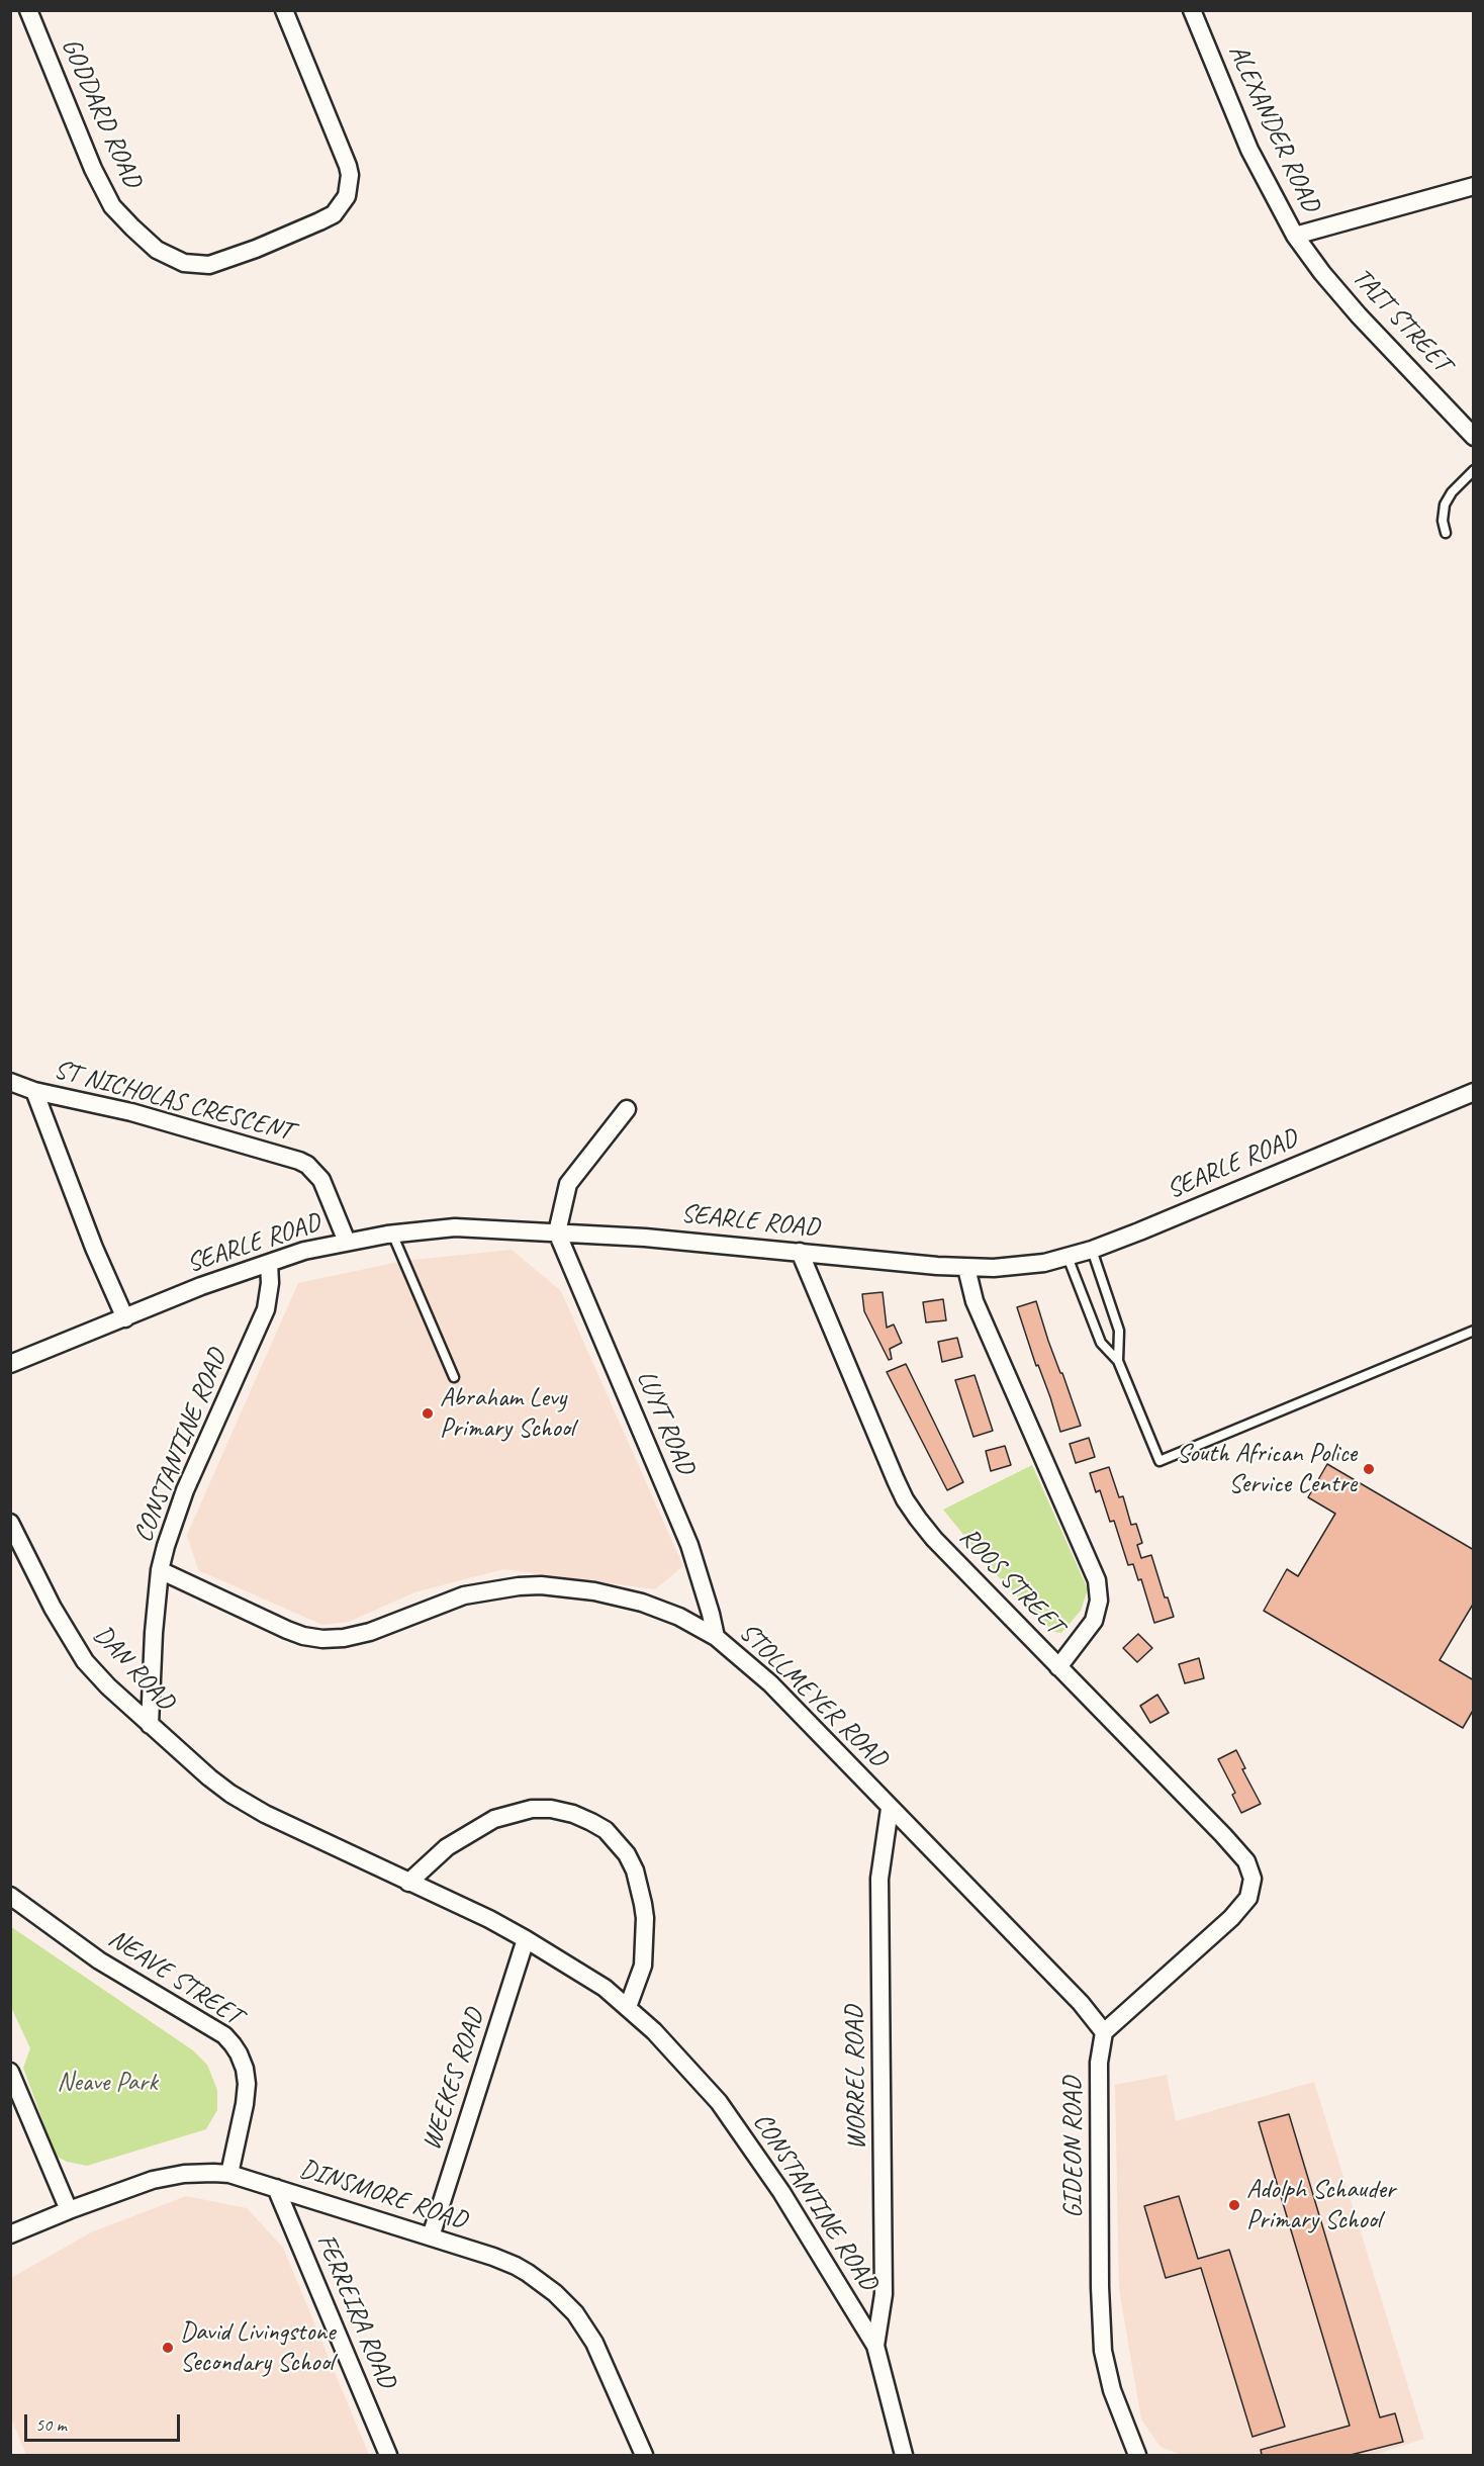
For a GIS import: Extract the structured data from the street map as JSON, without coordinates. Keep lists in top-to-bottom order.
{
  "streets": {
    "street": [
      "GODDARD ROAD",
      "ALEXANDER ROAD",
      "TAIT STREET",
      "ST NICHOLAS CRESCENT",
      "SEARLE ROAD",
      "LUYT ROAD",
      "CONSTANTINE ROAD",
      "ROOS STREET",
      "DAN ROAD",
      "STOLLMEYER ROAD",
      "NEAVE STREET",
      "WORREL ROAD",
      "WEEKES ROAD",
      "GIDEON ROAD",
      "DINSMORE ROAD",
      "FERREIRA ROAD"
    ]
  },
  "crossings": [
    ["ALEXANDER ROAD", "TAIT STREET"],
    ["ST NICHOLAS CRESCENT", "SEARLE ROAD"],
    ["SEARLE ROAD", "LUYT ROAD"],
    ["SEARLE ROAD", "CONSTANTINE ROAD"],
    ["SEARLE ROAD", "ROOS STREET"],
    ["LUYT ROAD", "STOLLMEYER ROAD"],
    ["CONSTANTINE ROAD", "DAN ROAD"],
    ["CONSTANTINE ROAD", "STOLLMEYER ROAD"],
    ["CONSTANTINE ROAD", "WORREL ROAD"],
    ["CONSTANTINE ROAD", "WEEKES ROAD"],
    ["ROOS STREET", "STOLLMEYER ROAD"],
    ["ROOS STREET", "GIDEON ROAD"],
    ["STOLLMEYER ROAD", "WORREL ROAD"],
    ["STOLLMEYER ROAD", "GIDEON ROAD"],
    ["NEAVE STREET", "DINSMORE ROAD"],
    ["WEEKES ROAD", "DINSMORE ROAD"],
    ["DINSMORE ROAD", "FERREIRA ROAD"]
  ],
  "parks": ["Neave Park"],
  "places": [
    "Abraham Levy Primary School",
    "South African Police Service Centre",
    "Adolph Schauder Primary School",
    "David Livingstone Secondary School"
  ],
  "scale_bar": "50 m"
}
